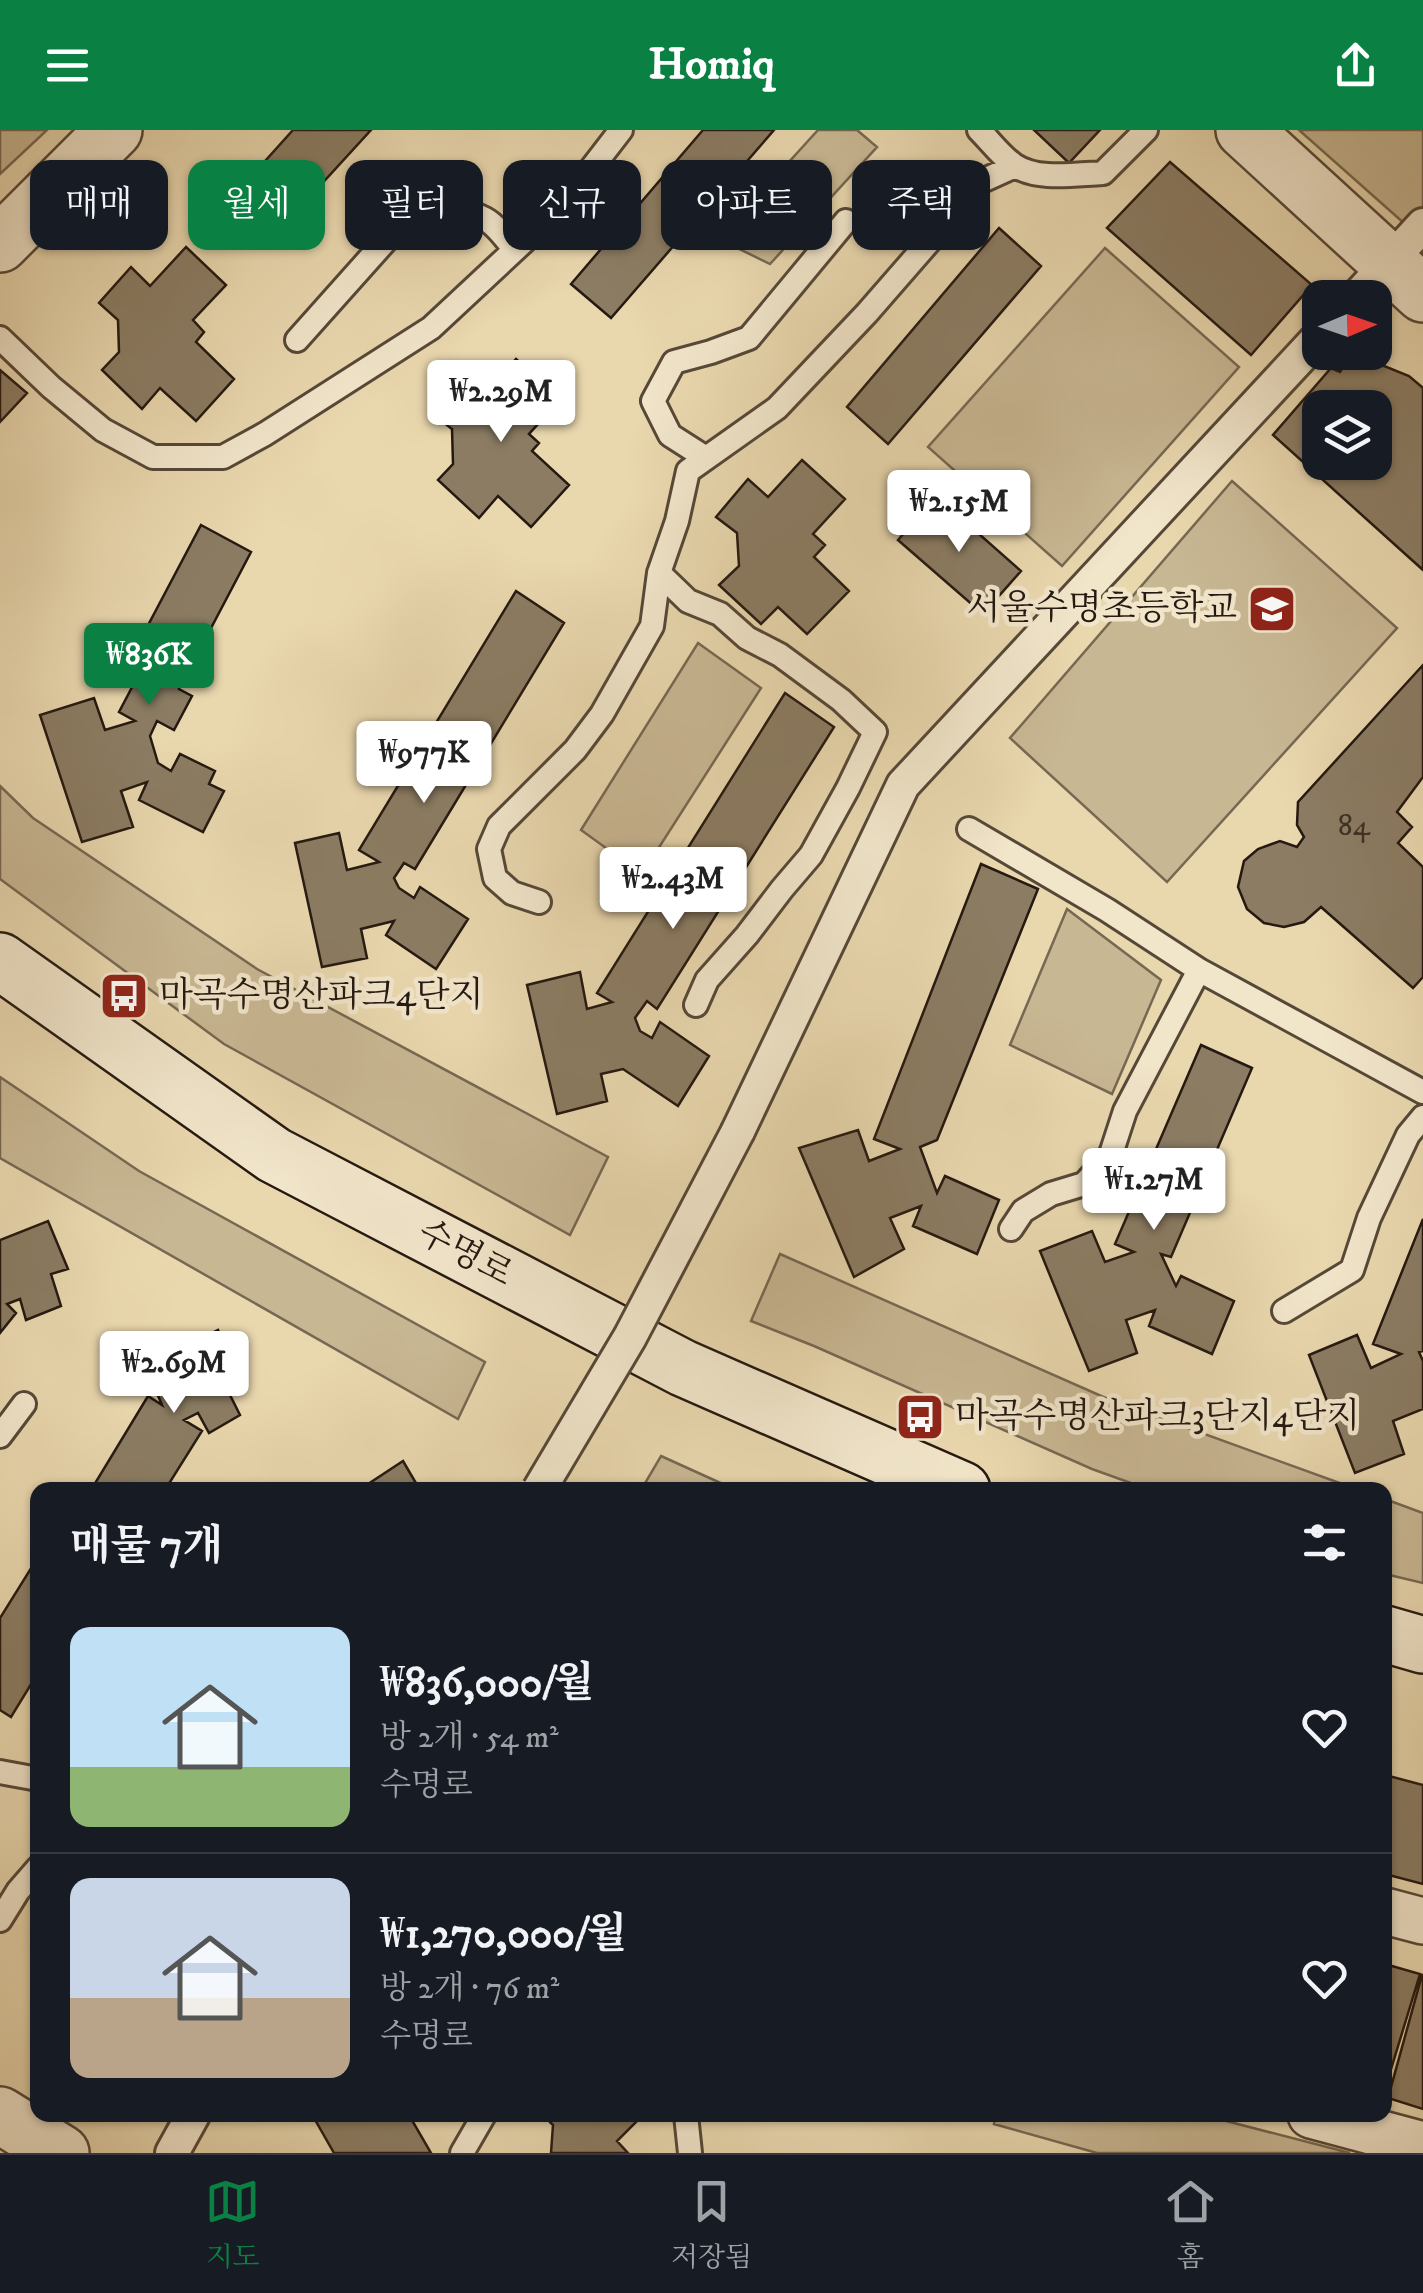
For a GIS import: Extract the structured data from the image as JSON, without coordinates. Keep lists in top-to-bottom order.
{
  "streets": {
    "main road": ["수명로"]
  },
  "places": {
    "school or university": ["서울수명초등학교"],
    "bus stop": ["마곡수명산파크4단지", "마곡수명산파크3단지4단지"]
  },
  "house_numbers": ["84"],
  "north": "right",
  "page": {
    "header": "Homiq",
    "chip": [
      "매매",
      "월세",
      "필터",
      "신규",
      "아파트",
      "주택"
    ],
    "price": [
      "₩2.29M",
      "₩2.15M",
      "₩836K",
      "₩977K",
      "₩2.43M",
      "₩1.27M",
      "₩2.69M"
    ],
    "heading": "매물 7개",
    "list": [
      {
        "name": "₩836,000/월",
        "note": "방 2개 · 54 m² · 수명로"
      },
      {
        "name": "₩1,270,000/월",
        "note": "방 2개 · 76 m² · 수명로"
      }
    ],
    "tabs": ["지도", "저장됨", "홈"]
  }
}
